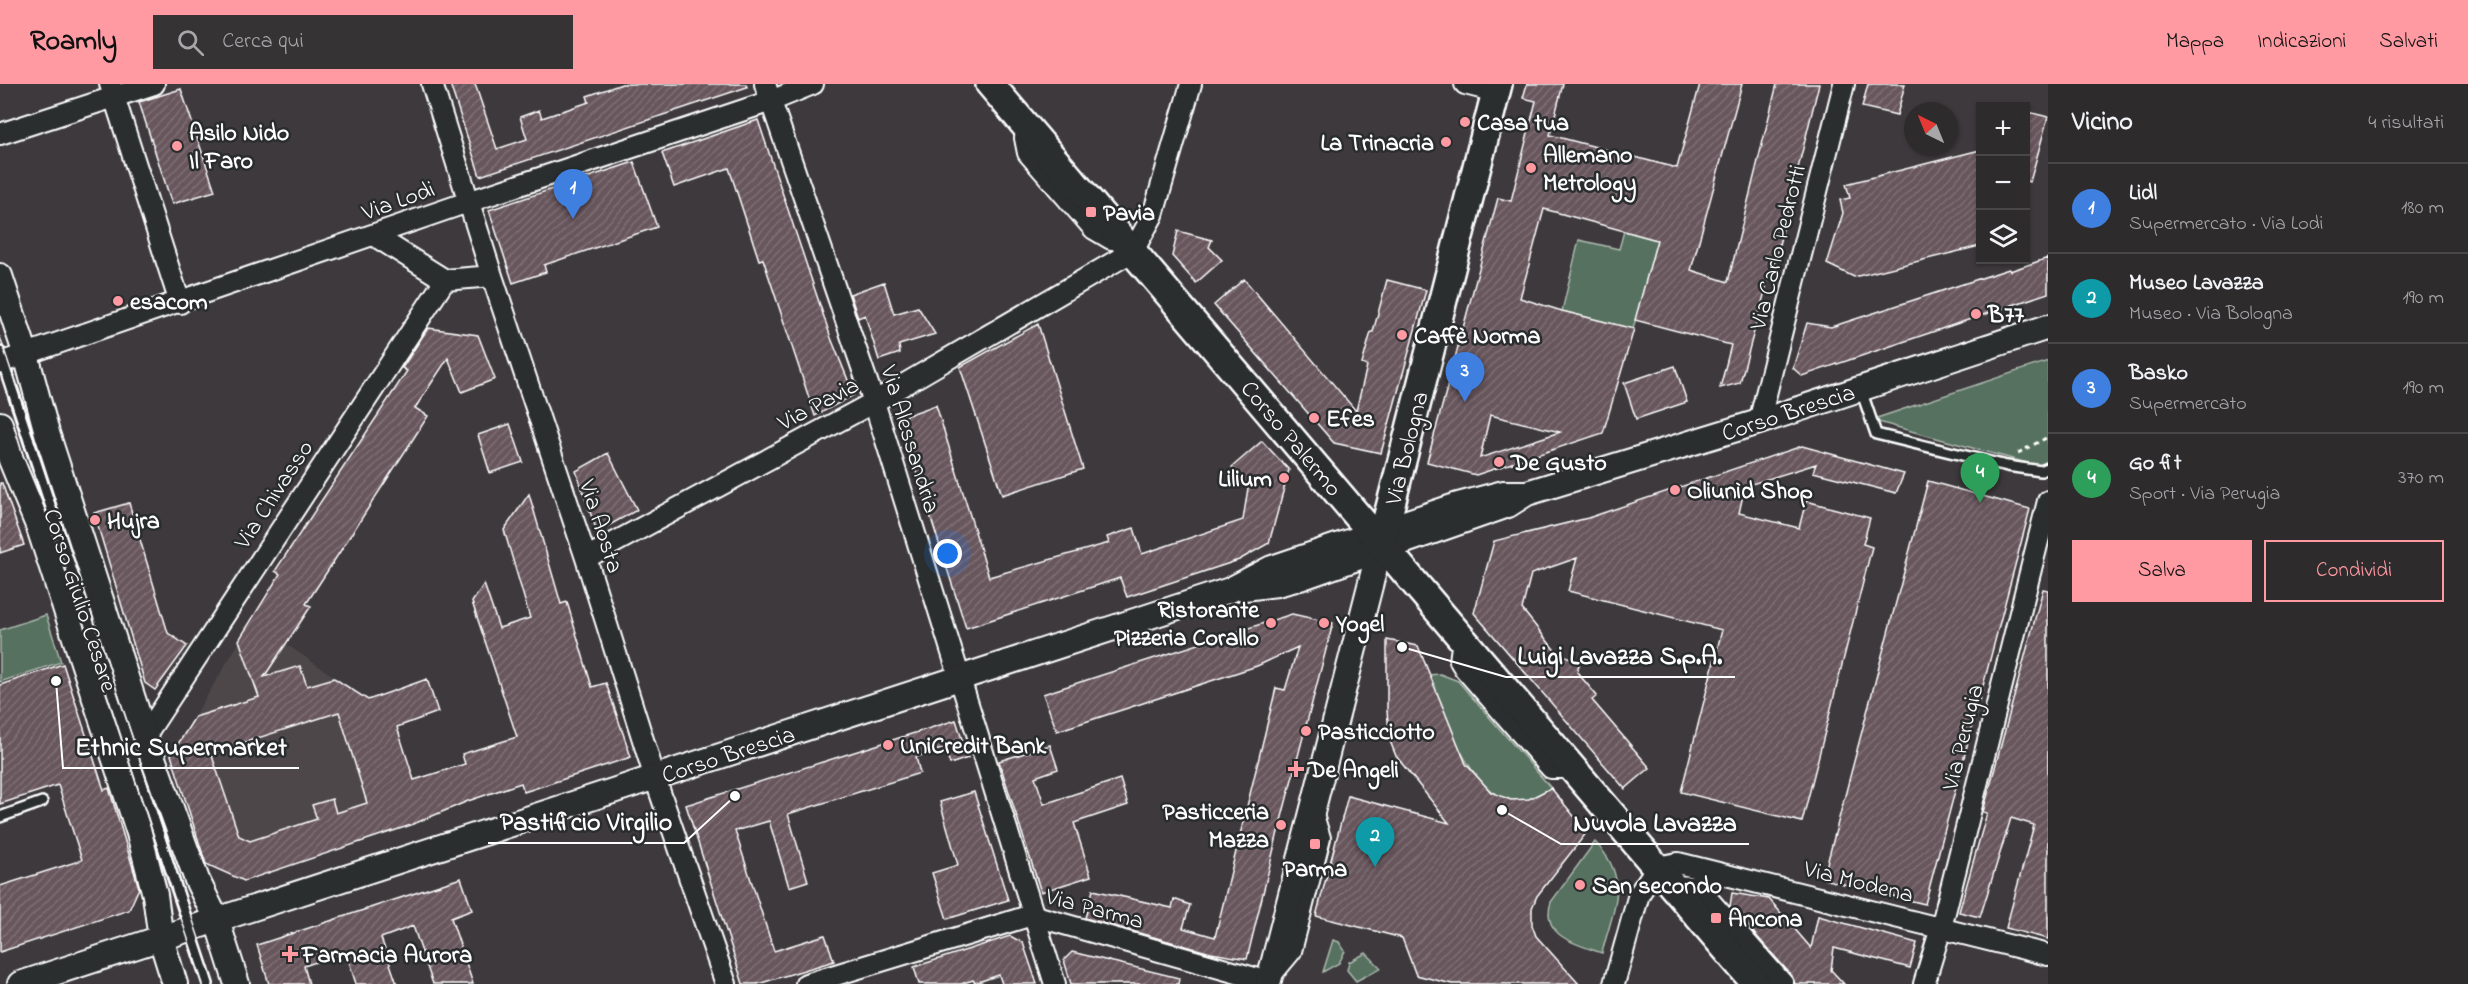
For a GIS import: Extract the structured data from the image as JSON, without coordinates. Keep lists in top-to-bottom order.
{
  "streets": {
    "main road": ["Corso Palermo", "Via Bologna"],
    "street": [
      "Via Lodi",
      "Via Carlo Pedrotti",
      "Via Pavia",
      "Corso Brescia",
      "Via Alessandria",
      "Via Chivasso",
      "Via Aosta",
      "Corso Giulio Cesare",
      "Via Perugia",
      "Via Modena",
      "Via Parma"
    ]
  },
  "crossings": [
    ["Via Lodi", "Via Alessandria"],
    ["Via Lodi", "Via Aosta"],
    ["Via Lodi", "Corso Giulio Cesare"],
    ["Via Carlo Pedrotti", "Corso Brescia"],
    ["Via Pavia", "Corso Palermo"],
    ["Via Pavia", "Via Alessandria"],
    ["Via Pavia", "Via Aosta"],
    ["Corso Brescia", "Corso Palermo"],
    ["Corso Brescia", "Via Alessandria"],
    ["Corso Brescia", "Via Bologna"],
    ["Corso Brescia", "Via Aosta"],
    ["Corso Brescia", "Corso Giulio Cesare"],
    ["Corso Palermo", "Via Bologna"],
    ["Corso Palermo", "Via Modena"],
    ["Via Alessandria", "Via Parma"],
    ["Via Bologna", "Via Parma"],
    ["Via Chivasso", "Corso Giulio Cesare"],
    ["Via Perugia", "Via Modena"]
  ],
  "places": {
    "other": [
      "Casa tua",
      "La Trinacria",
      "Asilo Nido Il Faro",
      "Allemano Metrology",
      "esacom",
      "B77",
      "Caffè Norma",
      "Efes",
      "De Gusto",
      "Lilium",
      "Oliunìd Shop",
      "Hujra",
      "Ristorante Pizzeria Corallo",
      "Yogel",
      "Luigi Lavazza S.p.A.",
      "Ethnic Supermarket",
      "Pasticciotto",
      "UniCredit Bank",
      "Pastificio Virgilio",
      "Nuvola Lavazza",
      "Pasticceria Mazza",
      "San secondo"
    ],
    "transit": ["Pavia", "Parma", "Ancona"],
    "health": ["De Angeli", "Farmacia Aurora"]
  },
  "north": "top left",
  "page": {
    "header": "Roamly",
    "search": "Cerca qui",
    "nav": ["Mappa", "Indicazioni", "Salvati"],
    "heading": ["Vicino", "4 risultati"],
    "map_buttons": ["+", "−"],
    "list": [
      {
        "mark": "1",
        "name": "Lidl",
        "note": "Supermercato · Via Lodi",
        "value": "180 m"
      },
      {
        "mark": "2",
        "name": "Museo Lavazza",
        "note": "Museo · Via Bologna",
        "value": "190 m"
      },
      {
        "mark": "3",
        "name": "Basko",
        "note": "Supermercato",
        "value": "190 m"
      },
      {
        "mark": "4",
        "name": "Go fit",
        "note": "Sport · Via Perugia",
        "value": "370 m"
      }
    ],
    "pins": [
      "1",
      "3",
      "4",
      "2"
    ],
    "buttons": ["Salva", "Condividi"]
  }
}
